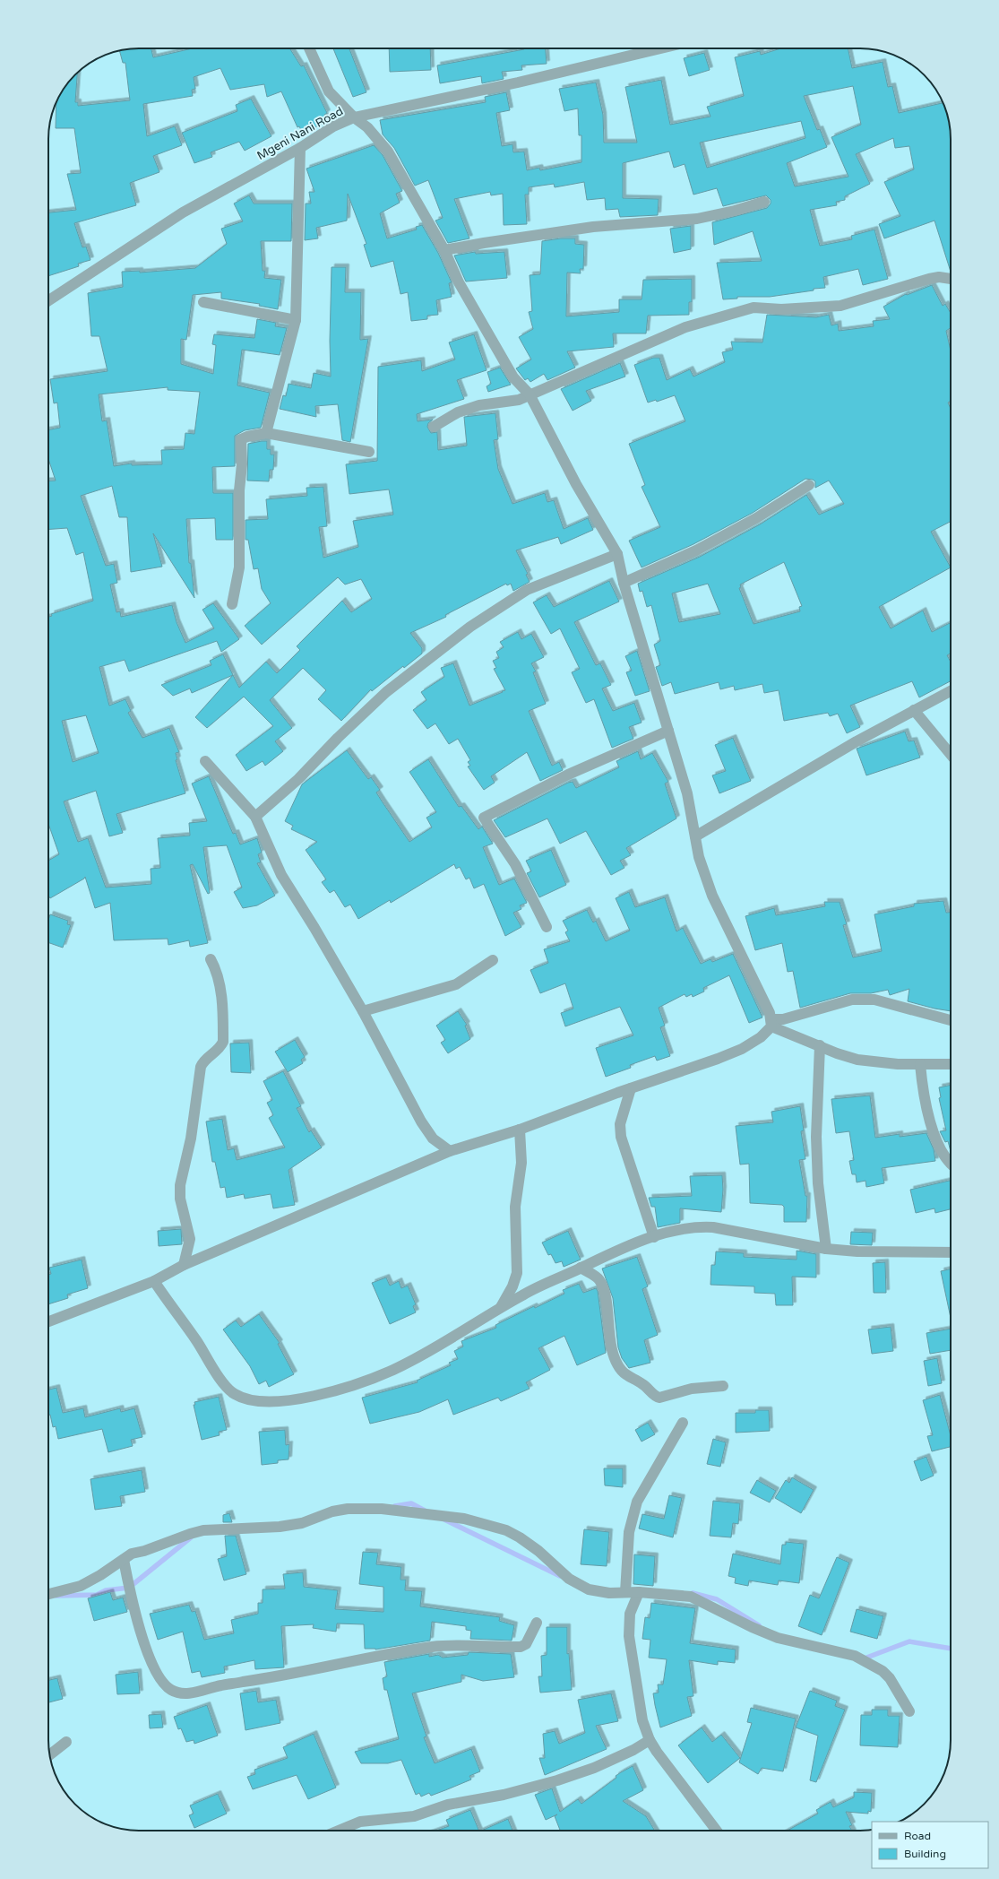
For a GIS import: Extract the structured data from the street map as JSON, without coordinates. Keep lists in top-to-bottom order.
{
  "streets": {
    "street": ["Mgeni Nani Road"]
  },
  "legend": ["Road", "Building"]
}
